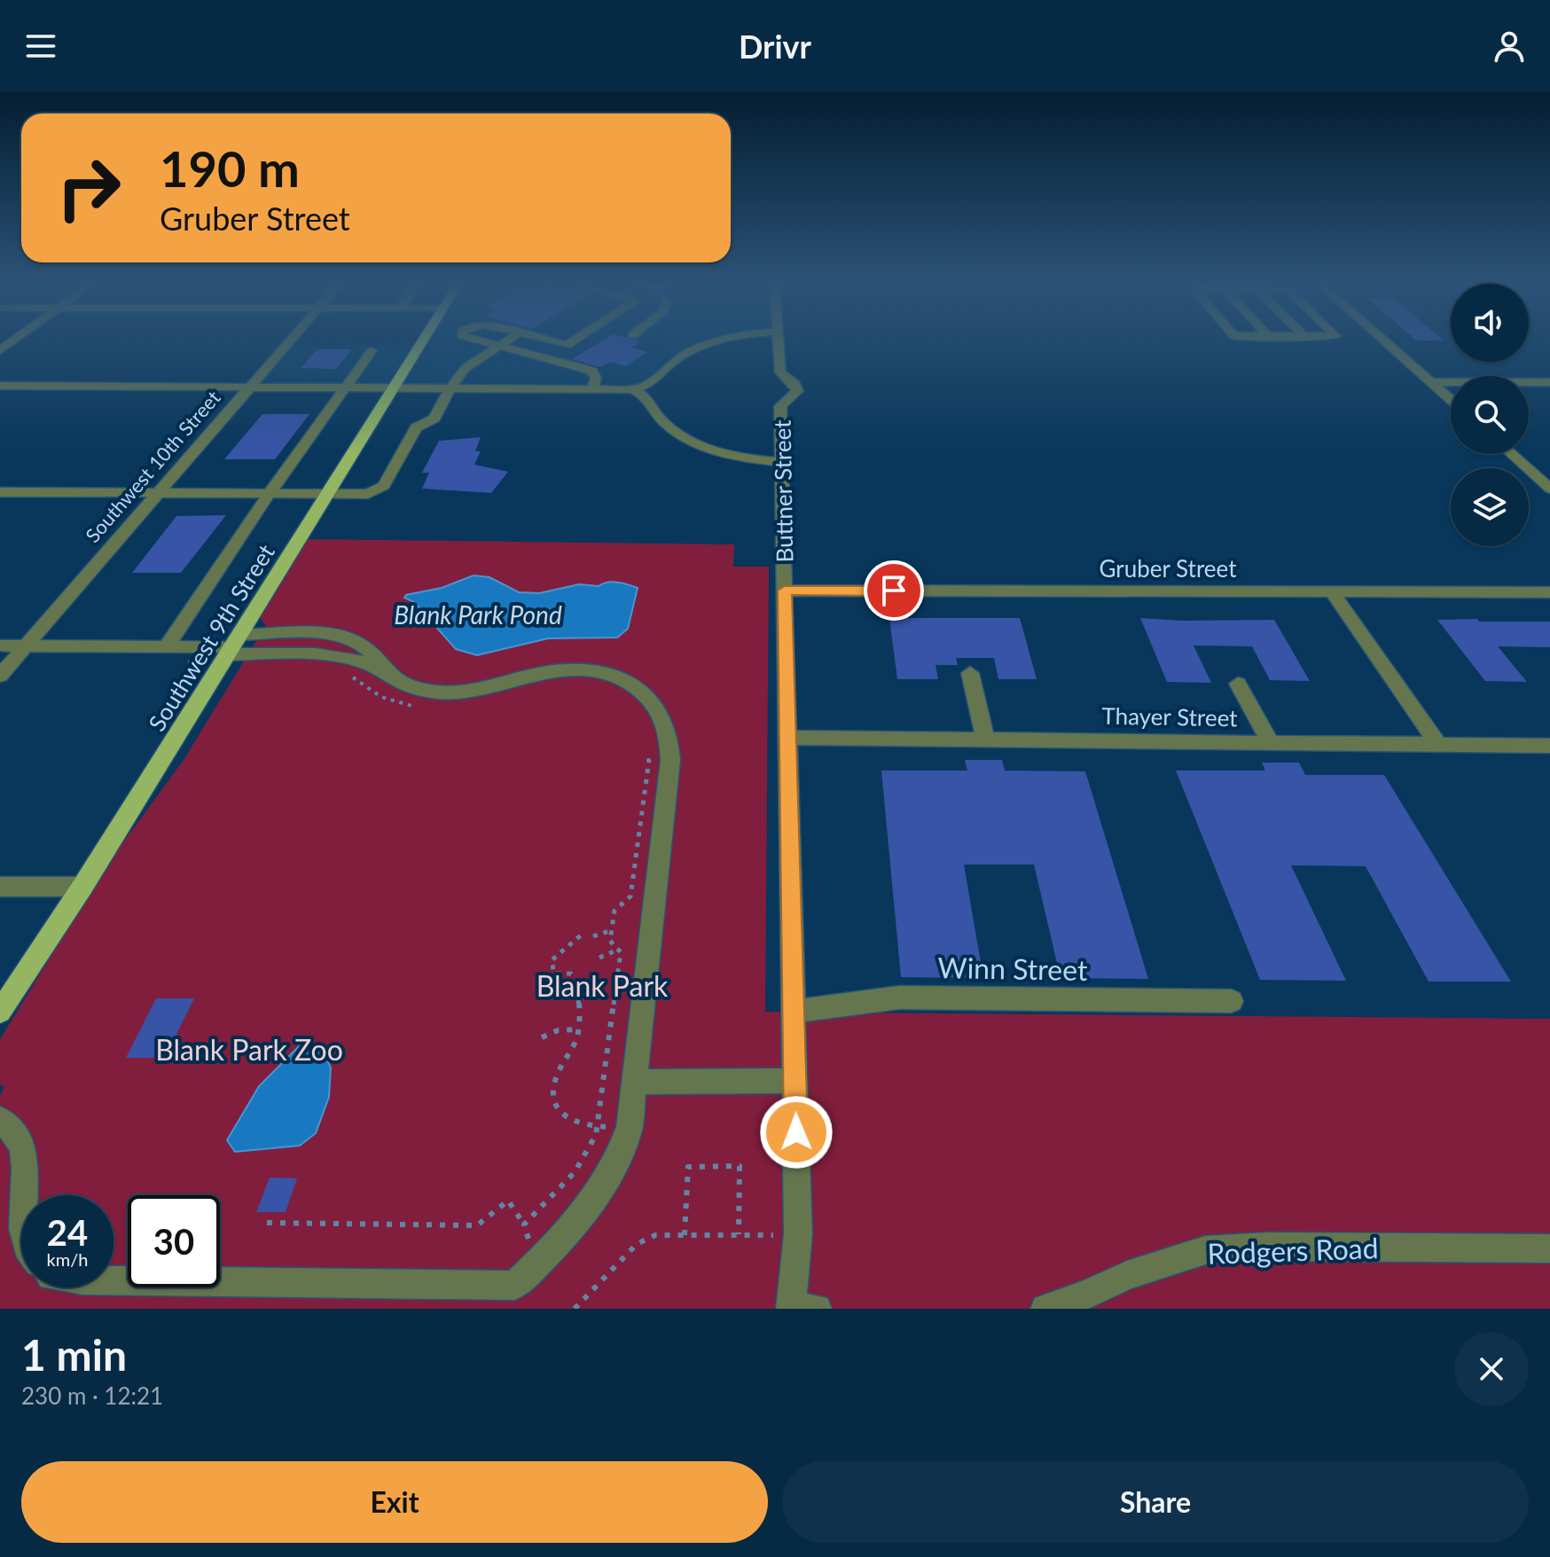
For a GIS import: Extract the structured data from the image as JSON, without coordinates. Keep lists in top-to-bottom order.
{
  "streets": {
    "main road": ["Southwest 9th Street"],
    "street": [
      "Southwest 10th Street",
      "Buttner Street",
      "Gruber Street",
      "Thayer Street",
      "Winn Street",
      "Rodgers Road"
    ]
  },
  "crossings": [
    ["Buttner Street", "Gruber Street"],
    ["Buttner Street", "Thayer Street"],
    ["Buttner Street", "Winn Street"]
  ],
  "water": ["Blank Park Pond"],
  "parks": ["Blank Park", "Blank Park Zoo"],
  "page": {
    "header": "Drivr",
    "turn": ["190 m", "Gruber Street"],
    "speed": "24 km/h",
    "limit": "30",
    "heading": ["1 min", "230 m · 12:21"],
    "buttons": ["Exit", "Share"]
  }
}
